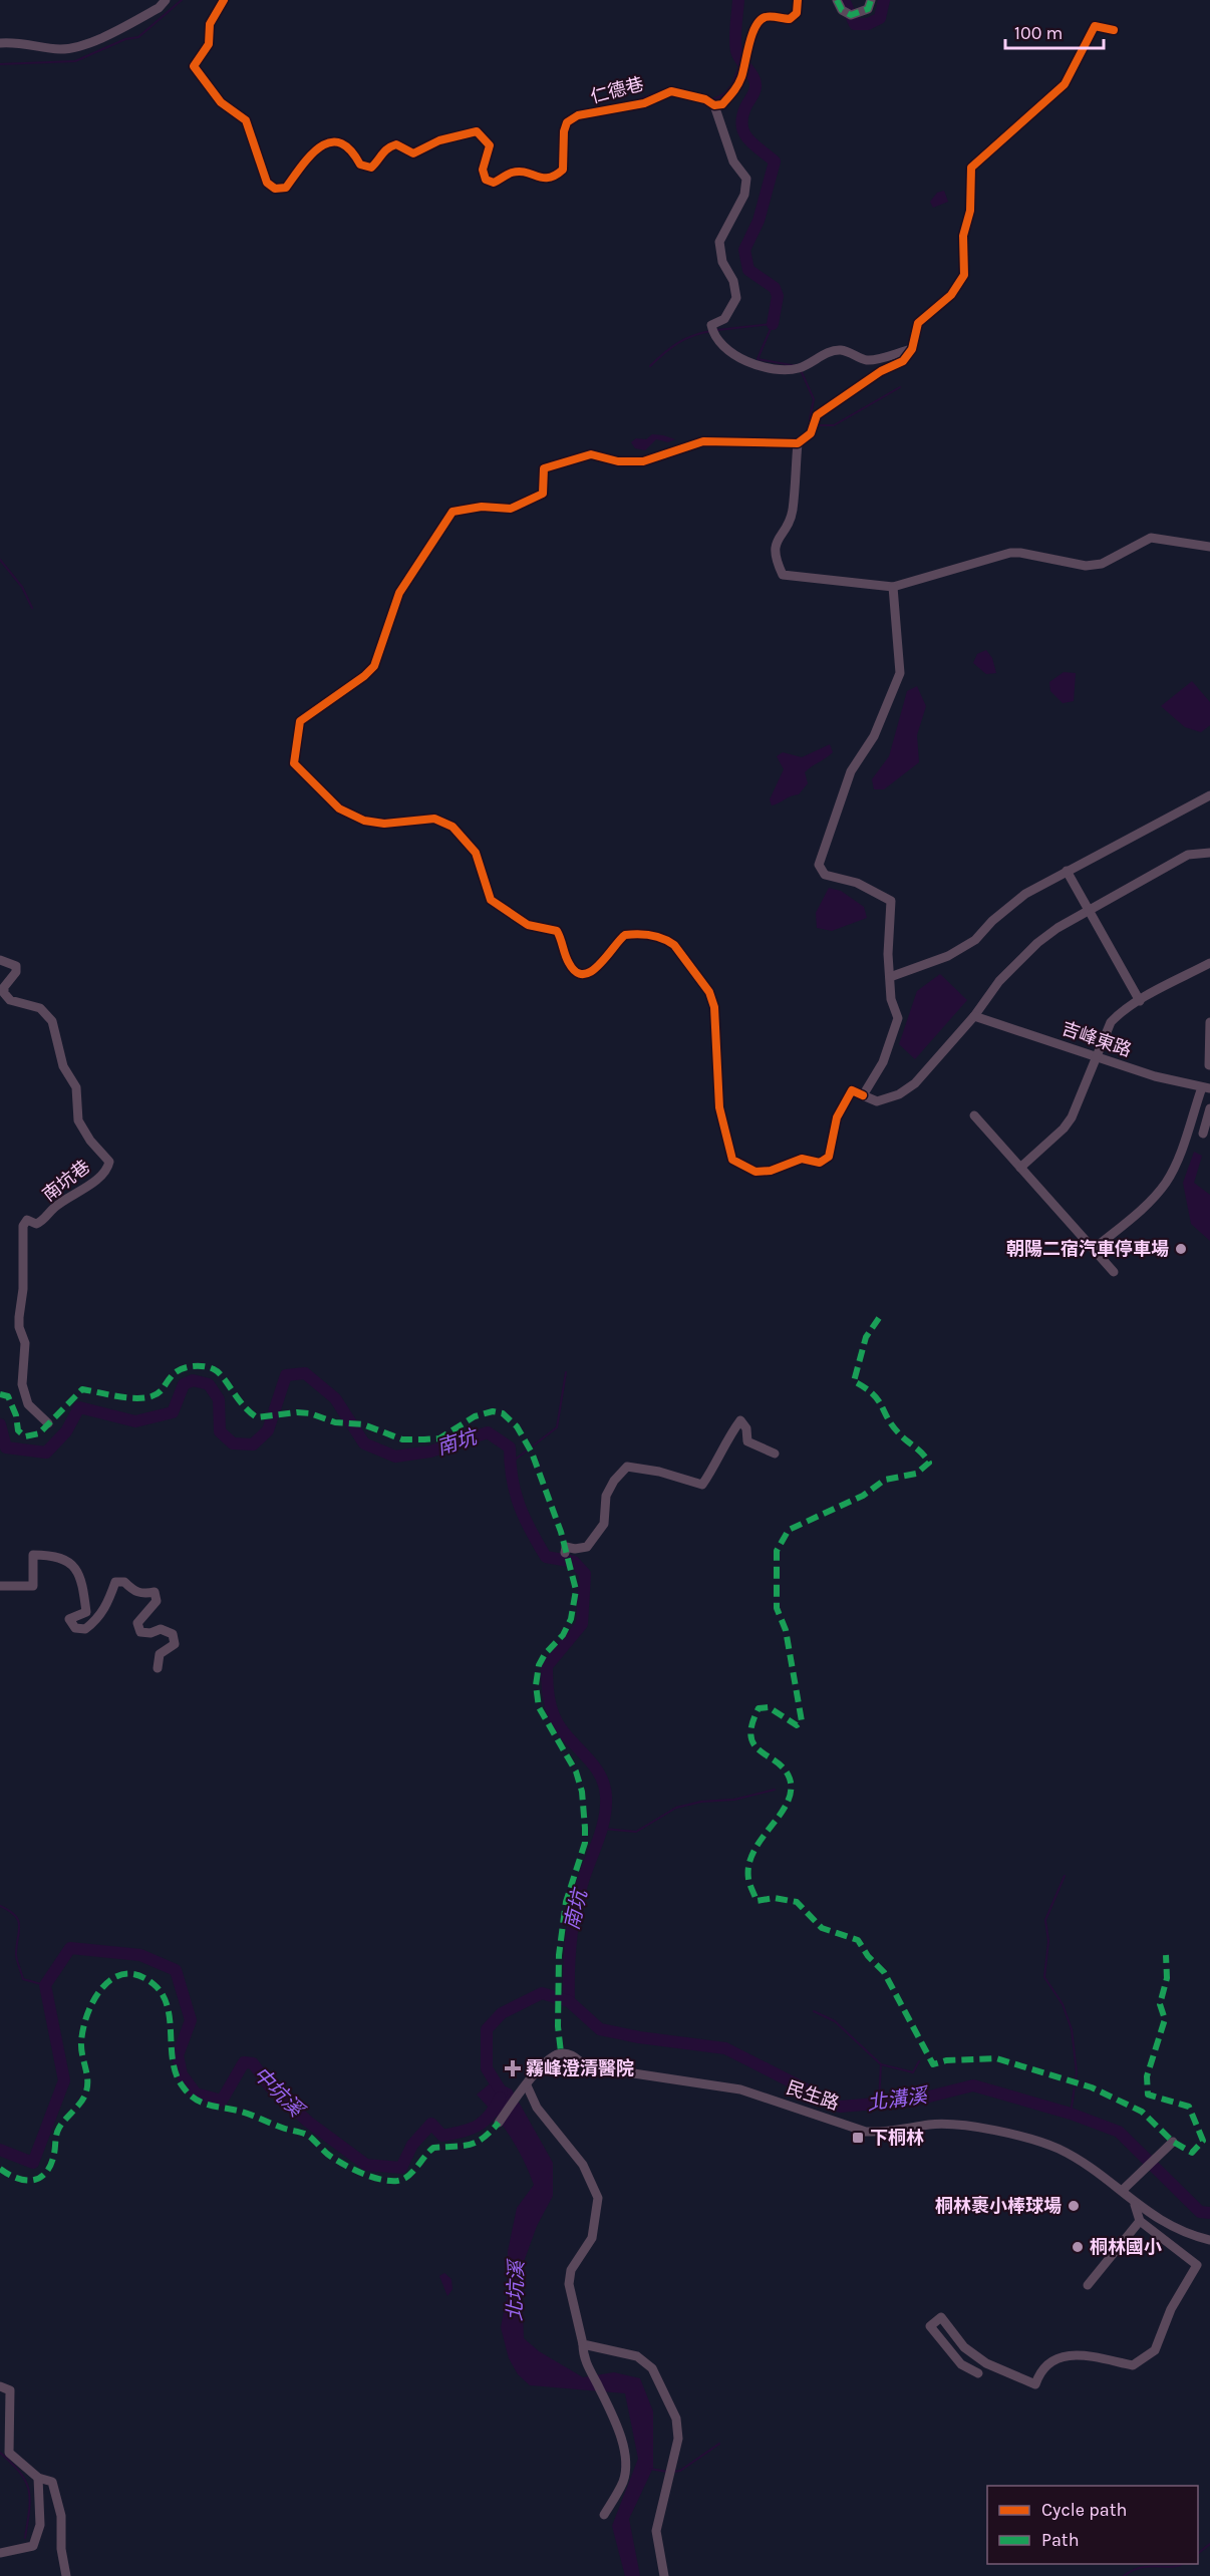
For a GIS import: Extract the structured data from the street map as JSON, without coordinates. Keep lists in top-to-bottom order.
{
  "streets": {
    "street": [
      "仁德巷",
      "吉峰東路",
      "南坑巷",
      "民生路"
    ]
  },
  "water": [
    "南坑",
    "中坑溪",
    "北溝溪",
    "北坑溪"
  ],
  "places": {
    "other": ["朝陽二宿汽車停車場", "桐林裹小棒球場", "桐林國小"],
    "health": ["霧峰澄清醫院"],
    "transit": ["下桐林"]
  },
  "legend": ["Cycle path", "Path"],
  "scale_bar": "100 m"
}
